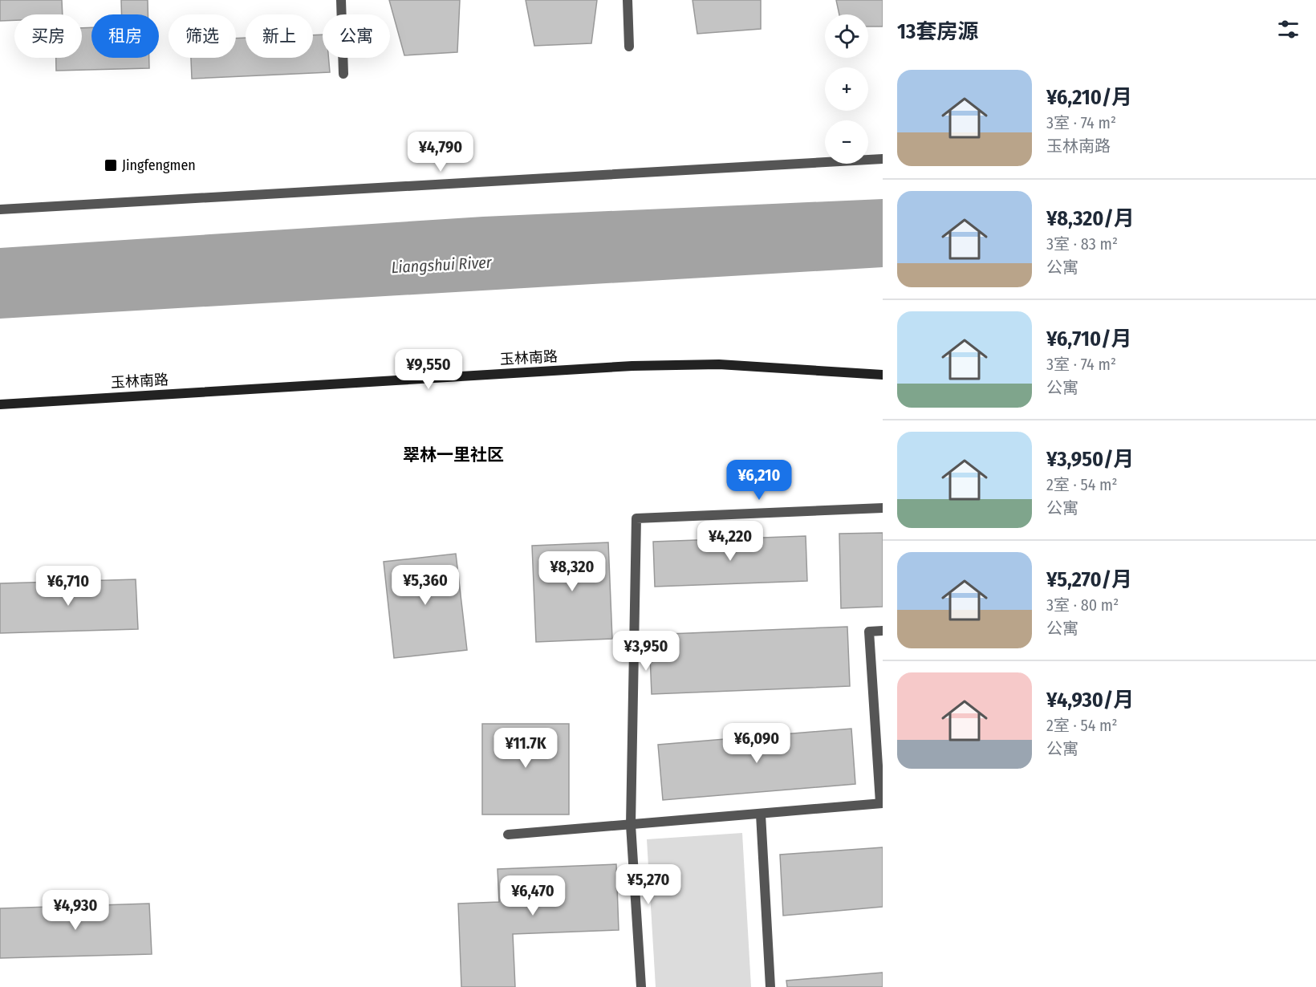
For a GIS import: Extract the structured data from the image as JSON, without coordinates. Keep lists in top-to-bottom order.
{
  "streets": {
    "main road": ["玉林南路"]
  },
  "districts": ["翠林一里社区"],
  "water": ["Liangshui River"],
  "places": {
    "transit": ["Jingfengmen"]
  },
  "page": {
    "heading": "13套房源",
    "map_buttons": ["+", "−"],
    "chip": [
      "买房",
      "租房",
      "筛选",
      "新上",
      "公寓"
    ],
    "list": [
      {
        "name": "¥6,210/月",
        "note": "3室 · 74 m² · 玉林南路"
      },
      {
        "name": "¥8,320/月",
        "note": "3室 · 83 m² · 公寓"
      },
      {
        "name": "¥6,710/月",
        "note": "3室 · 74 m² · 公寓"
      },
      {
        "name": "¥3,950/月",
        "note": "2室 · 54 m² · 公寓"
      },
      {
        "name": "¥5,270/月",
        "note": "3室 · 80 m² · 公寓"
      },
      {
        "name": "¥4,930/月",
        "note": "2室 · 54 m² · 公寓"
      }
    ],
    "price": [
      "¥4,790",
      "¥9,550",
      "¥6,210",
      "¥4,220",
      "¥8,320",
      "¥5,360",
      "¥6,710",
      "¥3,950",
      "¥6,090",
      "¥11.7K",
      "¥5,270",
      "¥6,470",
      "¥4,930"
    ]
  }
}
